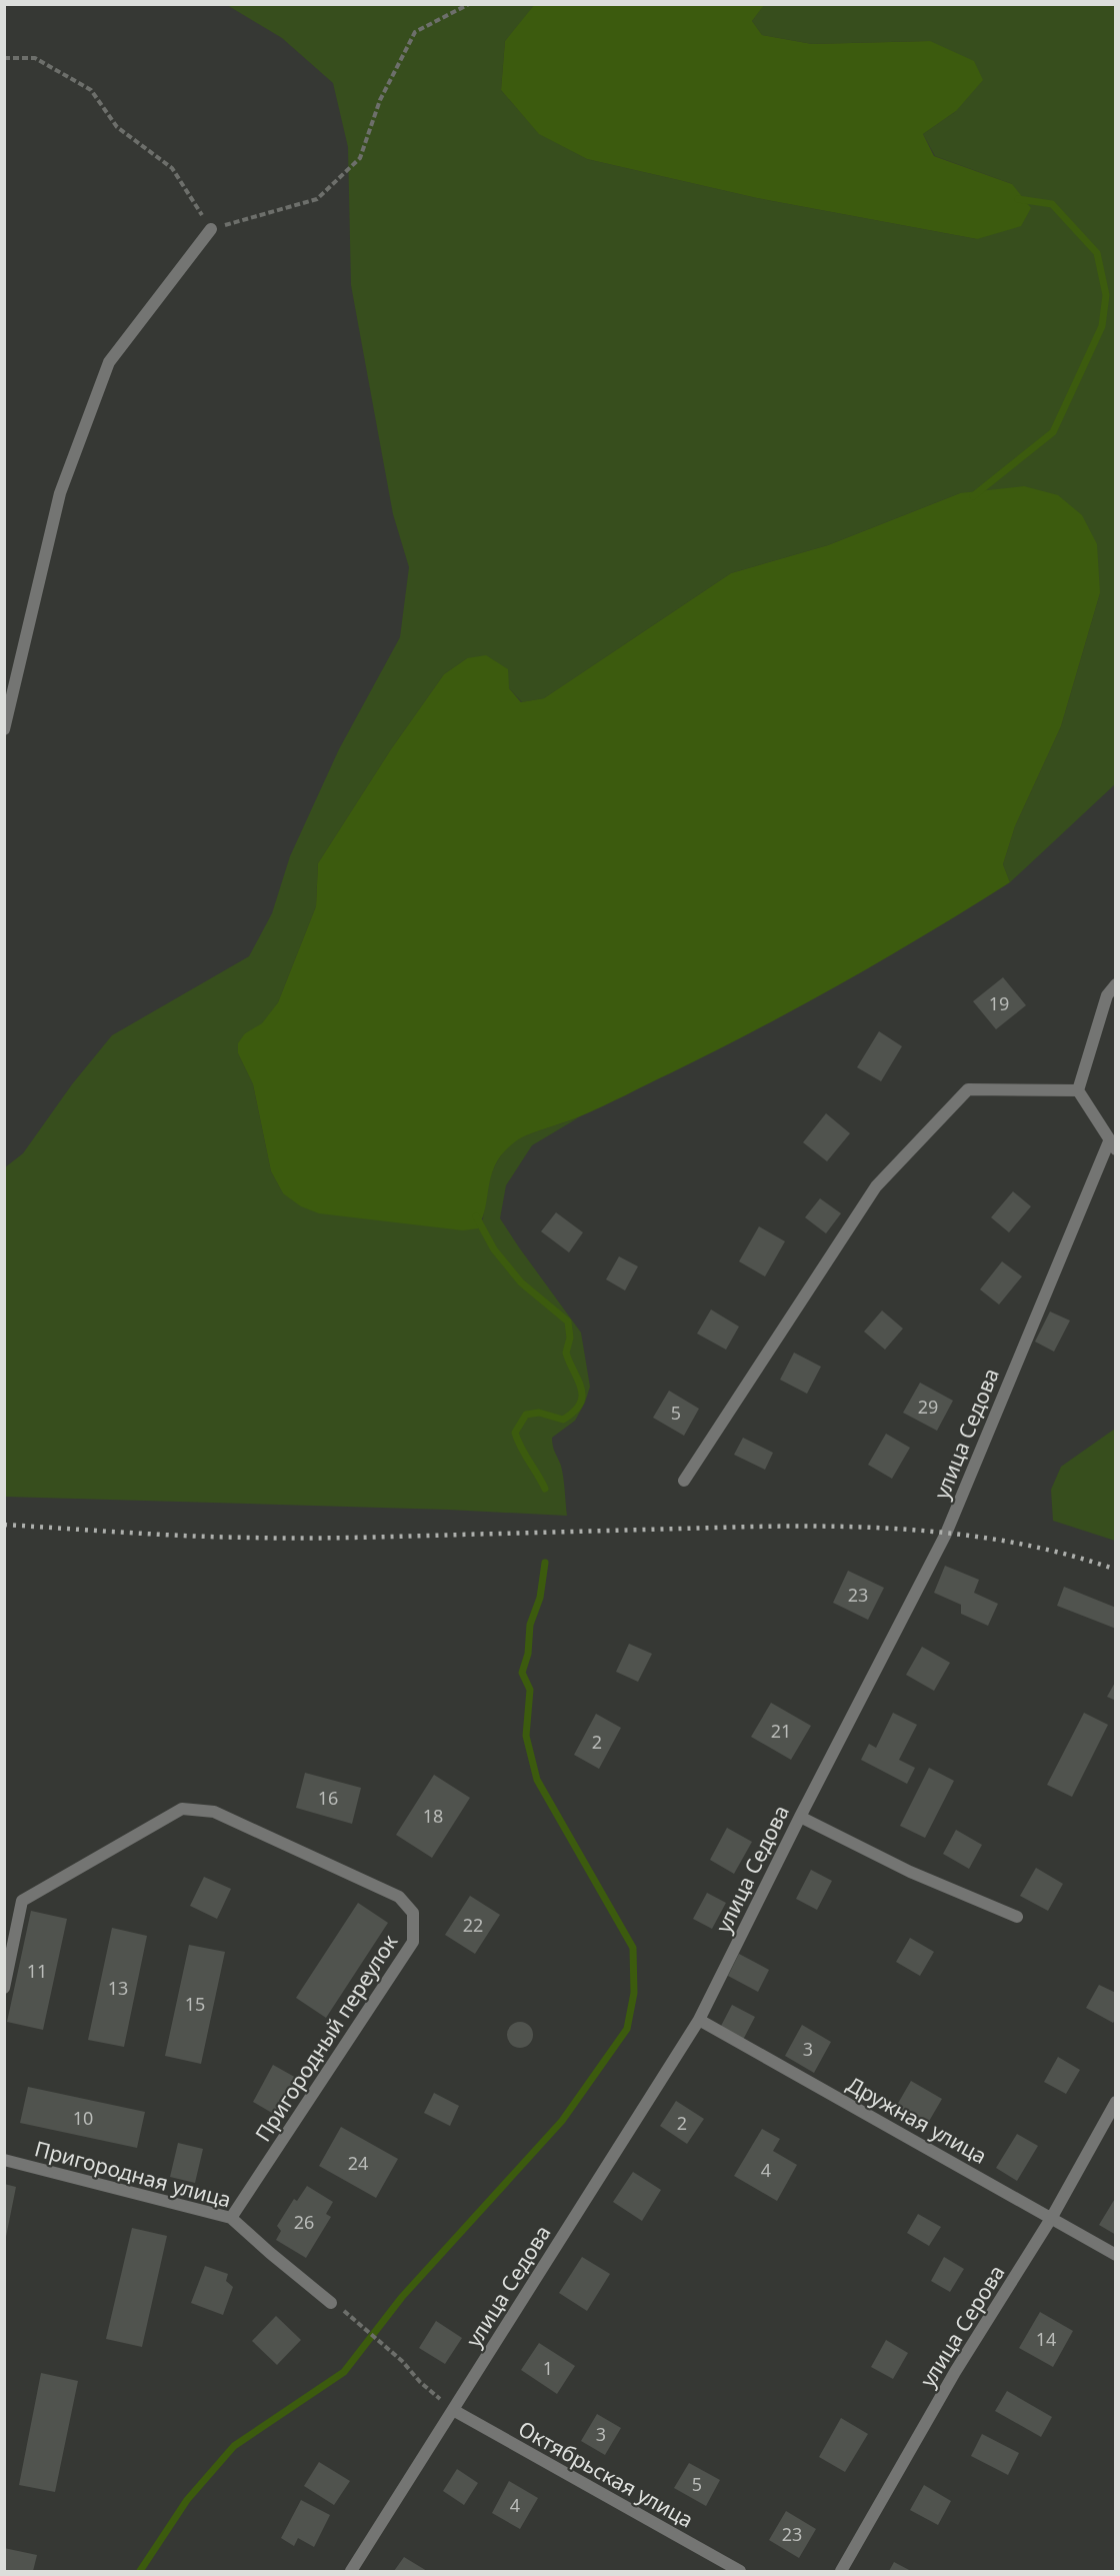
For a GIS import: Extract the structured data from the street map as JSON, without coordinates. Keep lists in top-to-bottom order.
{
  "streets": {
    "street": [
      "улица Седова",
      "Пригородный переулок",
      "Дружная улица",
      "Пригородная улица",
      "улица Серова",
      "Октябрьская улица"
    ]
  },
  "crossings": [
    ["улица Седова", "Дружная улица"],
    ["улица Седова", "Октябрьская улица"],
    ["Пригородный переулок", "Пригородная улица"],
    ["Дружная улица", "улица Серова"]
  ],
  "house_numbers": [
    "19",
    "29",
    "5",
    "23",
    "21",
    "2",
    "16",
    "18",
    "22",
    "11",
    "13",
    "15",
    "3",
    "10",
    "2",
    "24",
    "4",
    "26",
    "14",
    "1",
    "3",
    "5",
    "4",
    "23"
  ]
}
